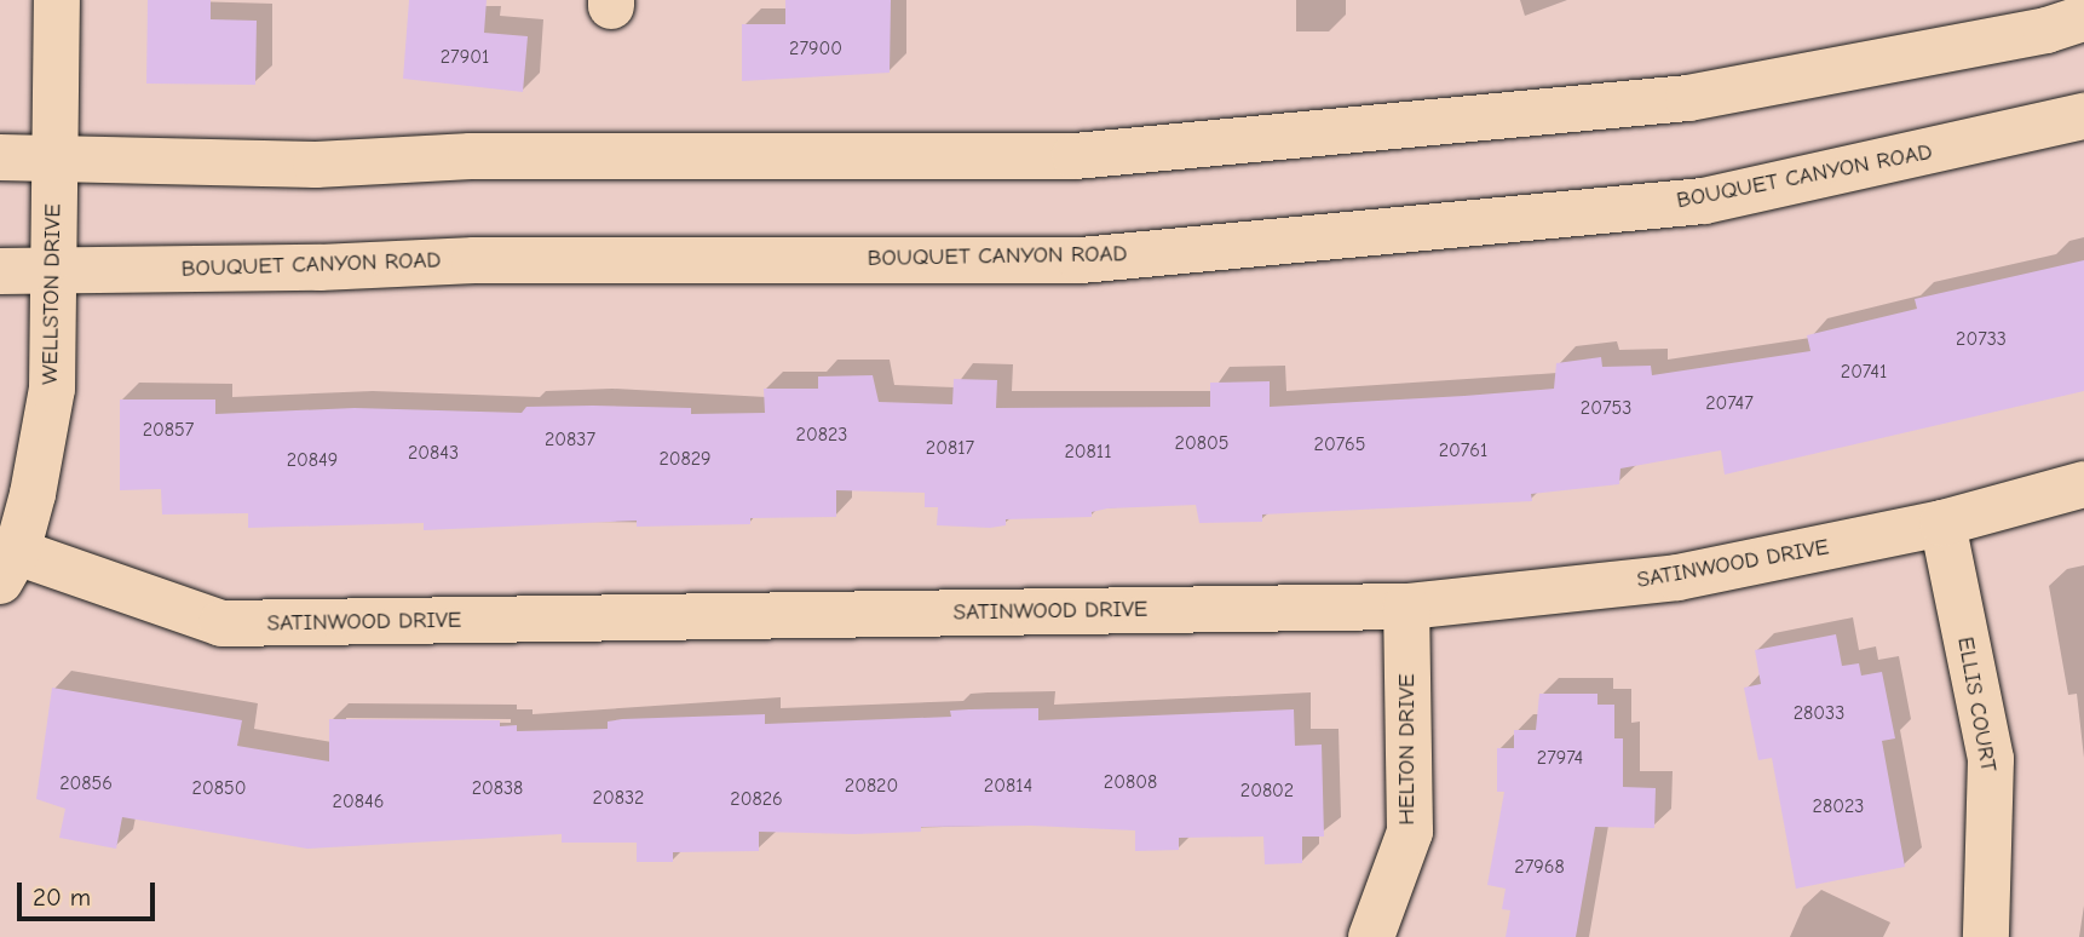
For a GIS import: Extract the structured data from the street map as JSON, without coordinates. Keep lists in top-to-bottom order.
{
  "streets": {
    "main road": [
      "BOUQUET CANYON ROAD",
      "WELLSTON DRIVE",
      "SATINWOOD DRIVE",
      "ELLIS COURT",
      "HELTON DRIVE"
    ]
  },
  "crossings": [
    ["BOUQUET CANYON ROAD", "WELLSTON DRIVE"],
    ["WELLSTON DRIVE", "SATINWOOD DRIVE"],
    ["SATINWOOD DRIVE", "ELLIS COURT"],
    ["SATINWOOD DRIVE", "HELTON DRIVE"]
  ],
  "house_numbers": [
    "27900",
    "27901",
    "20733",
    "20741",
    "20747",
    "20753",
    "20857",
    "20823",
    "20837",
    "20805",
    "20765",
    "20817",
    "20761",
    "20811",
    "20843",
    "20829",
    "20849",
    "28033",
    "27974",
    "20808",
    "20856",
    "20820",
    "20814",
    "20850",
    "20838",
    "20802",
    "20832",
    "20826",
    "20846",
    "28023",
    "27968"
  ],
  "scale_bar": "20 m"
}
